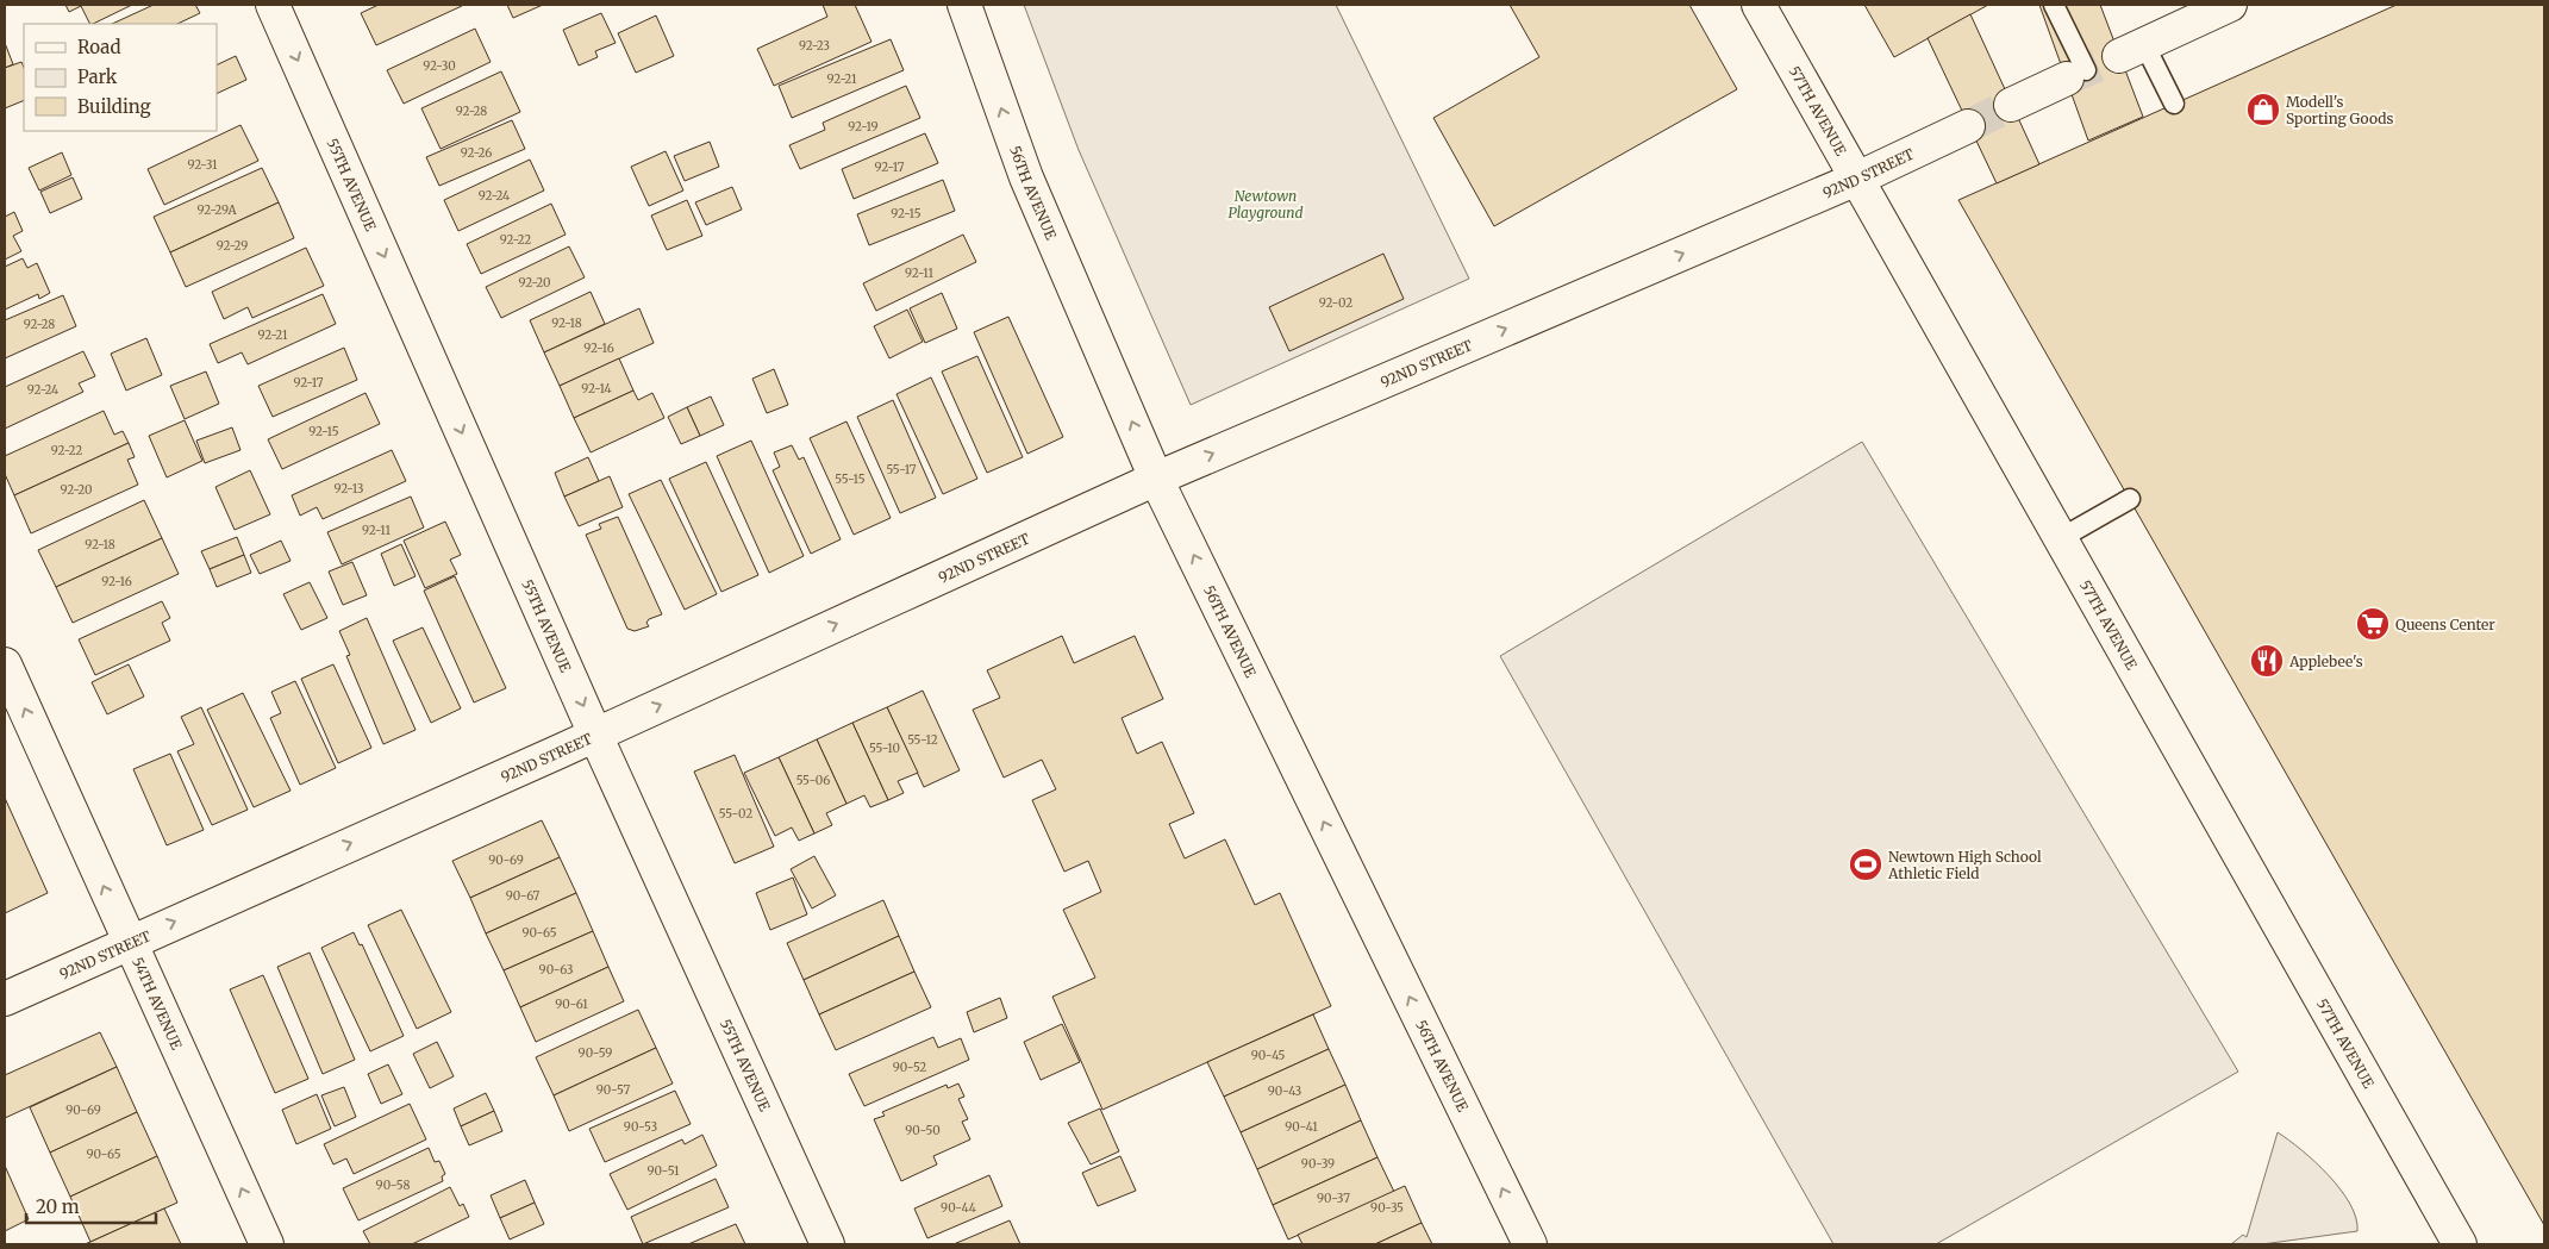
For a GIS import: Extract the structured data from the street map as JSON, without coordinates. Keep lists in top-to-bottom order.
{
  "streets": {
    "street": [
      "57TH AVENUE",
      "92ND STREET",
      "55TH AVENUE",
      "56TH AVENUE",
      "54TH AVENUE"
    ]
  },
  "crossings": [
    ["57TH AVENUE", "92ND STREET"],
    ["92ND STREET", "55TH AVENUE"],
    ["92ND STREET", "56TH AVENUE"],
    ["92ND STREET", "54TH AVENUE"]
  ],
  "one_way": [
    "92ND STREET",
    "55TH AVENUE",
    "56TH AVENUE",
    "54TH AVENUE"
  ],
  "parks": ["Newtown Playground"],
  "places": {
    "shop": ["Modell's Sporting Goods"],
    "supermarket": ["Queens Center"],
    "restaurant": ["Applebee's"],
    "sports": ["Newtown High School Athletic Field"]
  },
  "house_numbers": [
    "92-23",
    "92-30",
    "92-21",
    "92-28",
    "92-19",
    "92-26",
    "92-31",
    "92-17",
    "92-24",
    "92-29A",
    "92-15",
    "92-22",
    "92-29",
    "92-11",
    "92-20",
    "92-02",
    "92-18",
    "92-28",
    "92-21",
    "92-16",
    "92-17",
    "92-14",
    "92-24",
    "92-15",
    "92-22",
    "55-17",
    "55-15",
    "92-13",
    "92-20",
    "92-11",
    "92-18",
    "92-16",
    "55-12",
    "55-10",
    "55-06",
    "55-02",
    "90-69",
    "90-67",
    "90-65",
    "90-63",
    "90-61",
    "90-59",
    "90-45",
    "90-52",
    "90-57",
    "90-43",
    "90-69",
    "90-53",
    "90-41",
    "90-50",
    "90-65",
    "90-39",
    "90-51",
    "90-58",
    "90-37",
    "90-44",
    "90-35"
  ],
  "legend": ["Road", "Park", "Building"],
  "scale_bar": "20 m"
}
